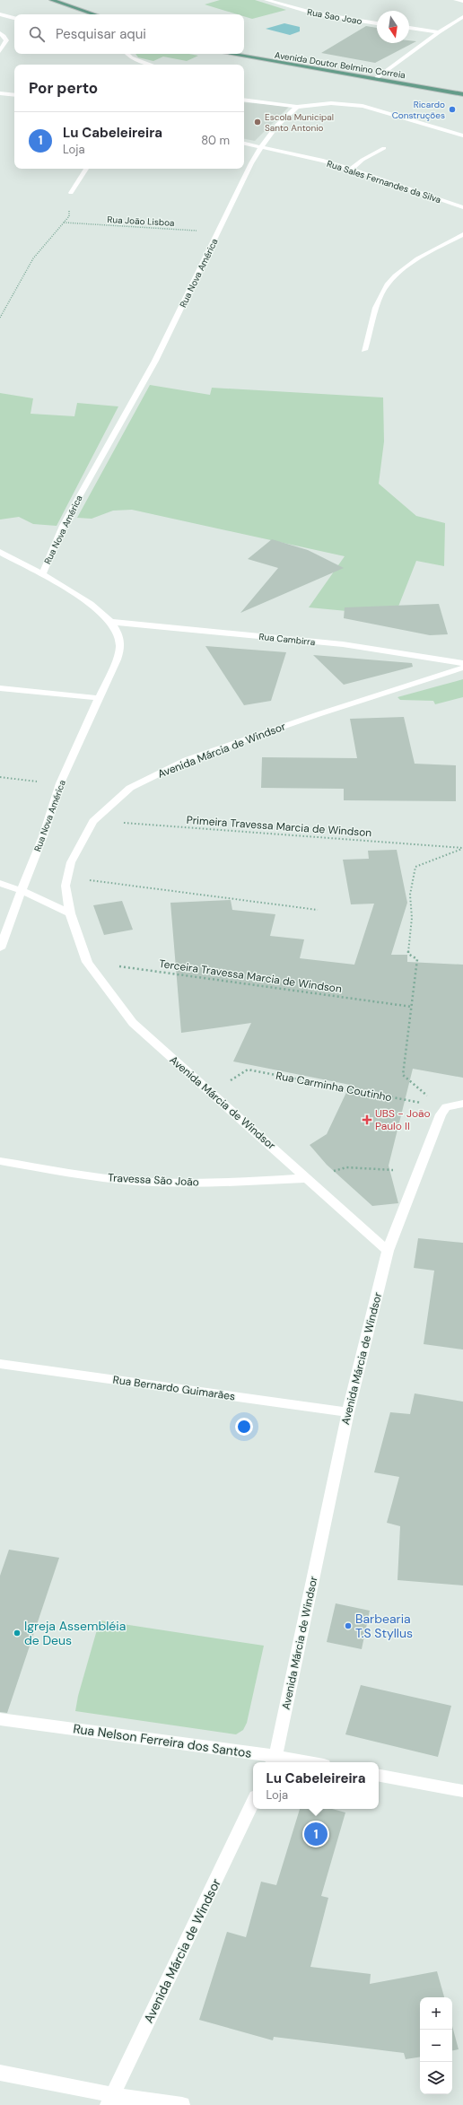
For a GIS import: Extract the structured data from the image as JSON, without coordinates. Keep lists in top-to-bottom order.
{
  "streets": {
    "main road": ["Avenida Doutor Belmino Correia"],
    "street": [
      "Rua Sao Joao",
      "Rua Sales Fernandes da Silva",
      "Rua Nova América",
      "Rua Cambirra",
      "Avenida Márcia de Windsor",
      "Travessa São João",
      "Rua Bernardo Guimarães",
      "Rua Nelson Ferreira dos Santos"
    ],
    "path": [
      "Rua João Lisboa",
      "Primeira Travessa Marcia de Windson",
      "Terceira Travessa Marcia de Windson",
      "Rua Carminha Coutinho"
    ]
  },
  "crossings": [
    ["Rua Sales Fernandes da Silva", "Rua Nova América"],
    ["Rua João Lisboa", "Rua Nova América"],
    ["Rua Nova América", "Rua Cambirra"],
    ["Avenida Márcia de Windsor", "Primeira Travessa Marcia de Windson"],
    ["Avenida Márcia de Windsor", "Terceira Travessa Marcia de Windson"],
    ["Avenida Márcia de Windsor", "Rua Carminha Coutinho"],
    ["Avenida Márcia de Windsor", "Travessa São João"],
    ["Avenida Márcia de Windsor", "Rua Bernardo Guimarães"],
    ["Avenida Márcia de Windsor", "Rua Nelson Ferreira dos Santos"]
  ],
  "places": {
    "other": [
      "Ricardo Construções",
      "Escola Municipal Santo Antonio",
      "Barbearia T.S Styllus",
      "Igreja Assembléia de Deus"
    ],
    "health": ["UBS - João Paulo II"]
  },
  "north": "bottom",
  "page": {
    "search": "Pesquisar aqui",
    "heading": "Por perto",
    "list": [
      {
        "mark": "1",
        "name": "Lu Cabeleireira",
        "note": "Loja",
        "value": "80 m"
      }
    ],
    "popup": ["Lu Cabeleireira", "Loja"],
    "pins": "1",
    "map_buttons": ["+", "−"]
  }
}
